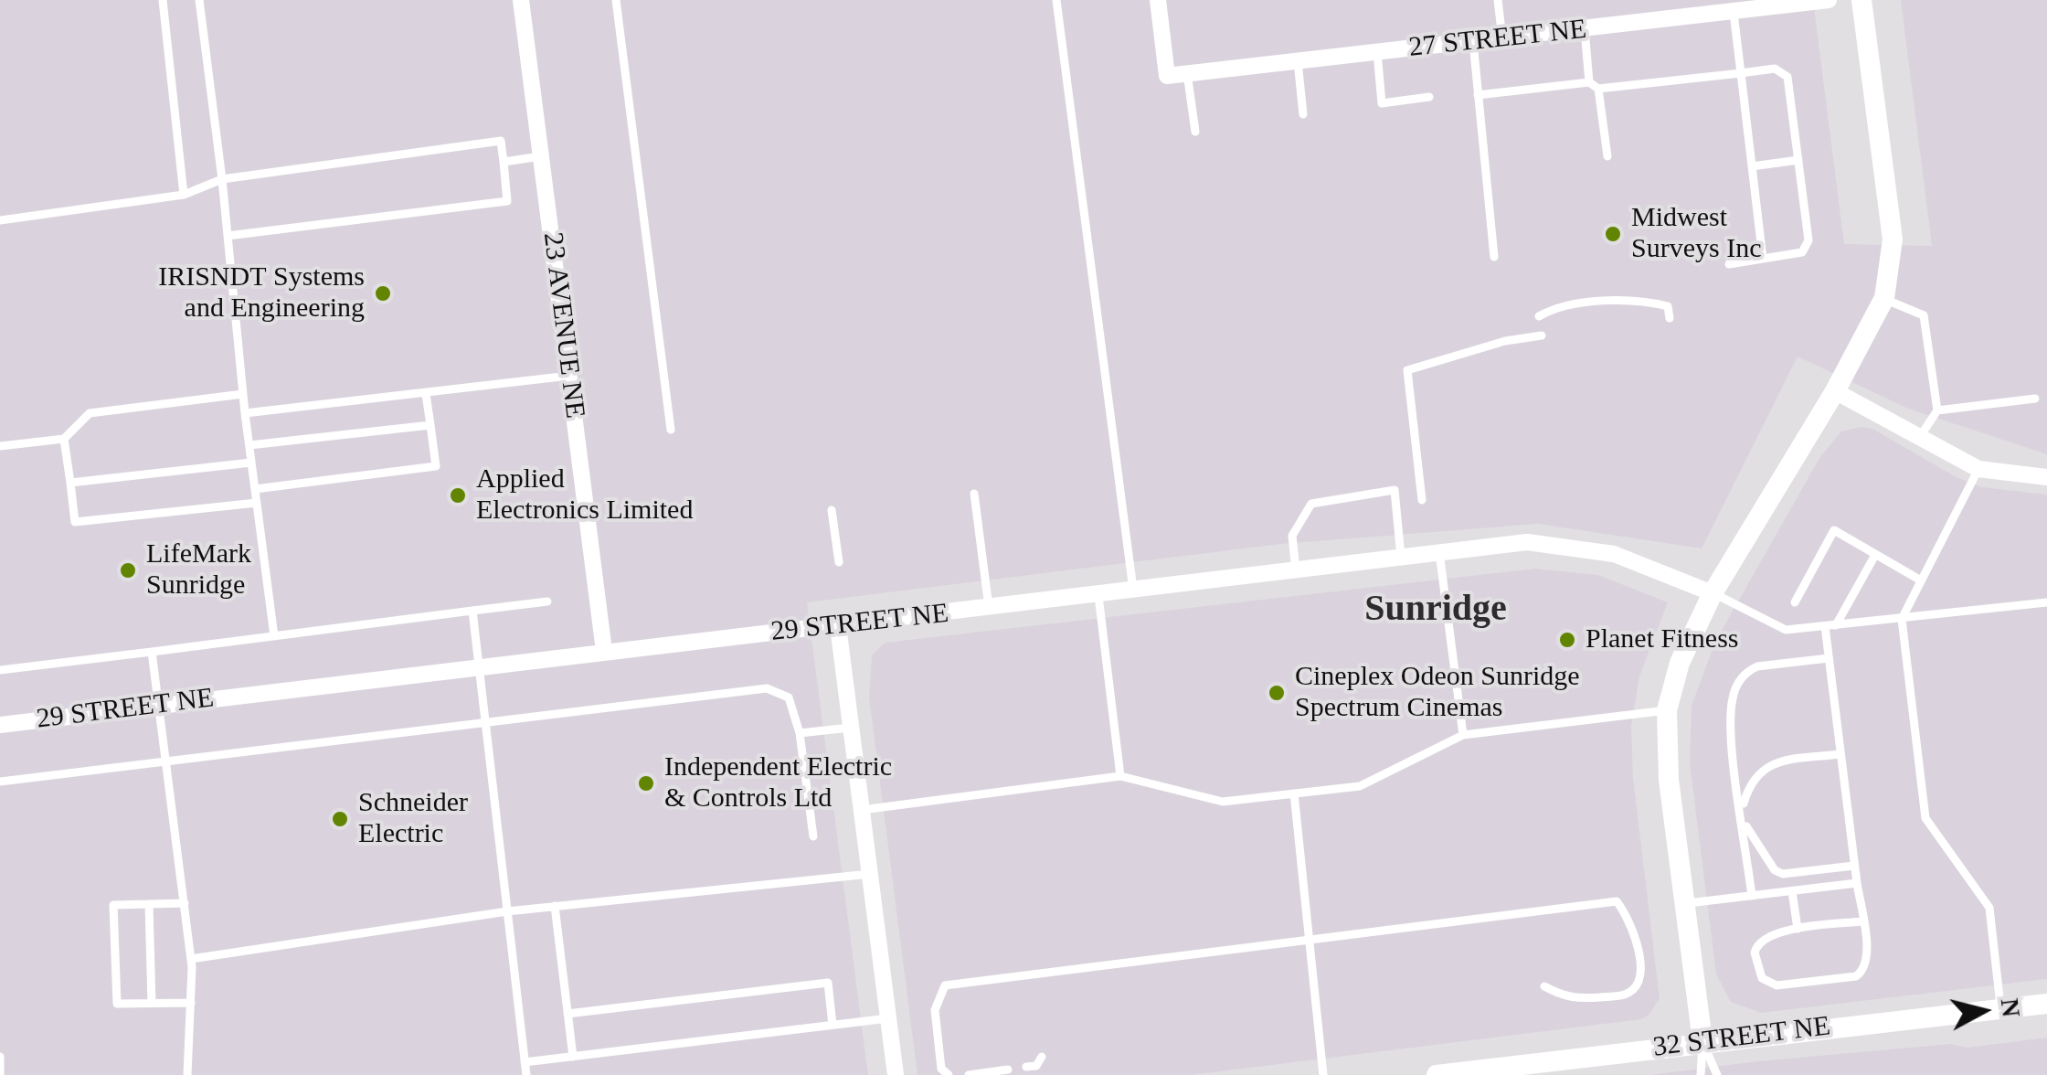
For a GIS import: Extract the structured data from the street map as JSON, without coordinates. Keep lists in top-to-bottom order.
{
  "streets": {
    "street": [
      "27 STREET NE",
      "23 AVENUE NE",
      "29 STREET NE",
      "32 STREET NE"
    ]
  },
  "crossings": [
    ["23 AVENUE NE", "29 STREET NE"]
  ],
  "districts": ["Sunridge"],
  "places": [
    "Midwest Surveys Inc",
    "IRISNDT Systems and Engineering",
    "Applied Electronics Limited",
    "LifeMark Sunridge",
    "Planet Fitness",
    "Cineplex Odeon Sunridge Spectrum Cinemas",
    "Independent Electric & Controls Ltd",
    "Schneider Electric"
  ],
  "north": "right"
}
